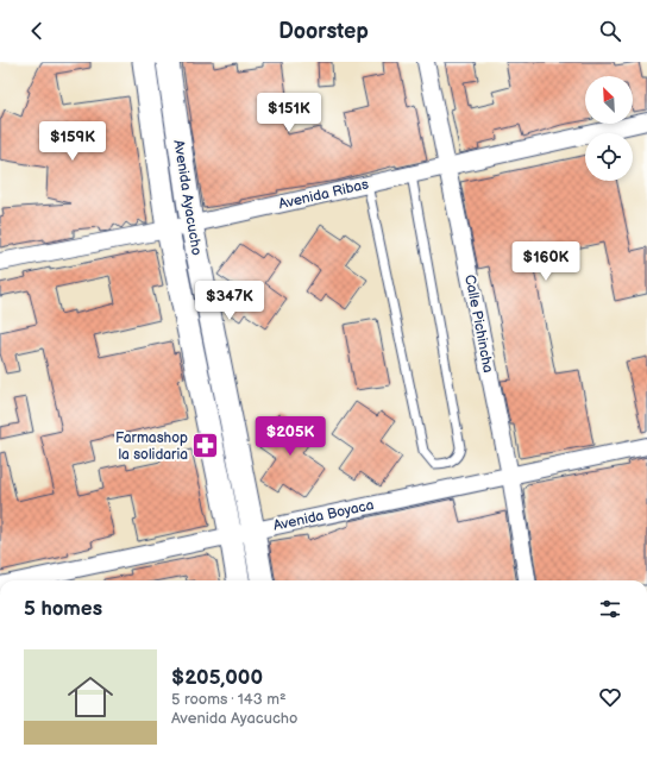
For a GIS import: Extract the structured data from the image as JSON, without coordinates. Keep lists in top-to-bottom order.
{
  "streets": {
    "street": [
      "Avenida Ribas",
      "Avenida Ayacucho",
      "Calle Pichincha",
      "Avenida Boyaca"
    ]
  },
  "crossings": [
    ["Avenida Ribas", "Avenida Ayacucho"],
    ["Avenida Ribas", "Calle Pichincha"],
    ["Avenida Ayacucho", "Avenida Boyaca"],
    ["Calle Pichincha", "Avenida Boyaca"]
  ],
  "places": {
    "pharmacy": ["Farmashop la solidaria"]
  },
  "north": "top left",
  "page": {
    "header": "Doorstep",
    "price": [
      "$151K",
      "$159K",
      "$160K",
      "$347K",
      "$205K"
    ],
    "heading": "5 homes",
    "list": [
      {
        "name": "$205,000",
        "note": "5 rooms · 143 m² · Avenida Ayacucho"
      }
    ]
  }
}
